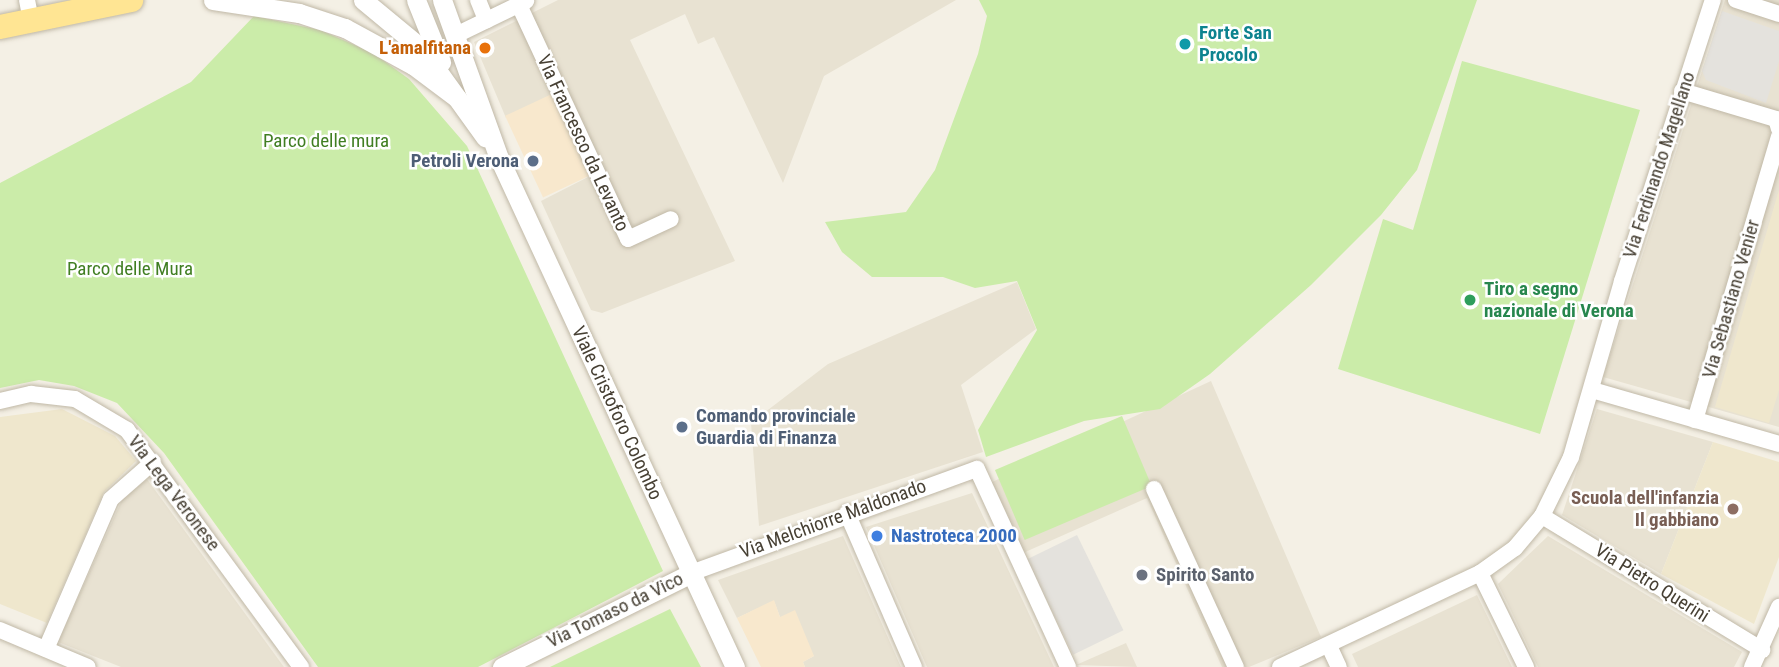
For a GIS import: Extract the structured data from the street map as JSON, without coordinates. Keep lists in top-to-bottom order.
{
  "streets": {
    "street": [
      "Via Francesco da Levanto",
      "Via Ferdinando Magellano",
      "Via Sebastiano Venier",
      "Viale Cristoforo Colombo",
      "Via Lega Veronese",
      "Via Melchiorre Maldonado",
      "Via Pietro Querini",
      "Via Tomaso da Vico"
    ]
  },
  "crossings": [
    ["Via Francesco da Levanto", "Viale Cristoforo Colombo"],
    ["Via Ferdinando Magellano", "Via Pietro Querini"],
    ["Viale Cristoforo Colombo", "Via Melchiorre Maldonado"],
    ["Viale Cristoforo Colombo", "Via Tomaso da Vico"],
    ["Via Melchiorre Maldonado", "Via Tomaso da Vico"]
  ],
  "parks": ["Parco delle mura", "Parco delle Mura"],
  "places": [
    "Forte San Procolo",
    "L'amalfitana",
    "Petroli Verona",
    "Tiro a segno nazionale di Verona",
    "Comando provinciale Guardia di Finanza",
    "Scuola dell'infanzia Il gabbiano",
    "Nastroteca 2000",
    "Spirito Santo"
  ]
}
